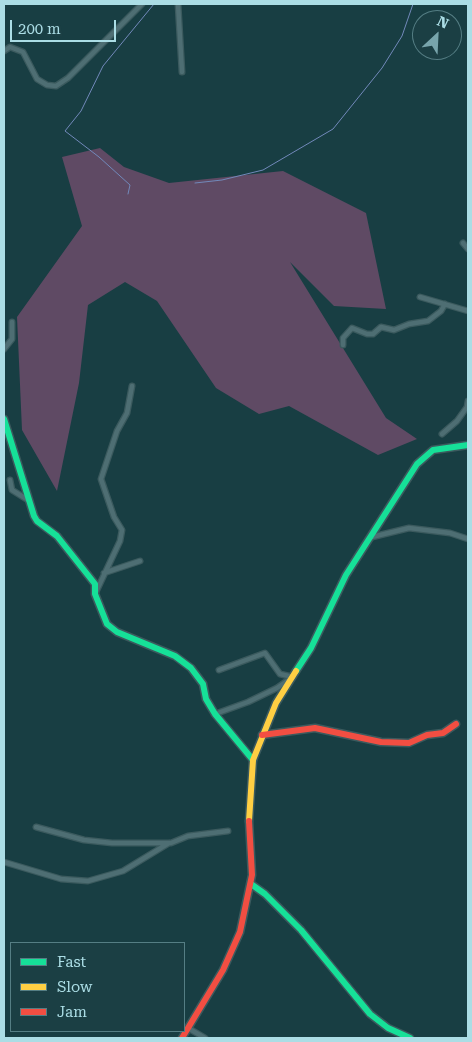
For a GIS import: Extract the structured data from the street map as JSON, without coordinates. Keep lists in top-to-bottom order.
{
  "legend": ["Fast", "Slow", "Jam"],
  "scale_bar": "200 m",
  "north": "top right"
}
